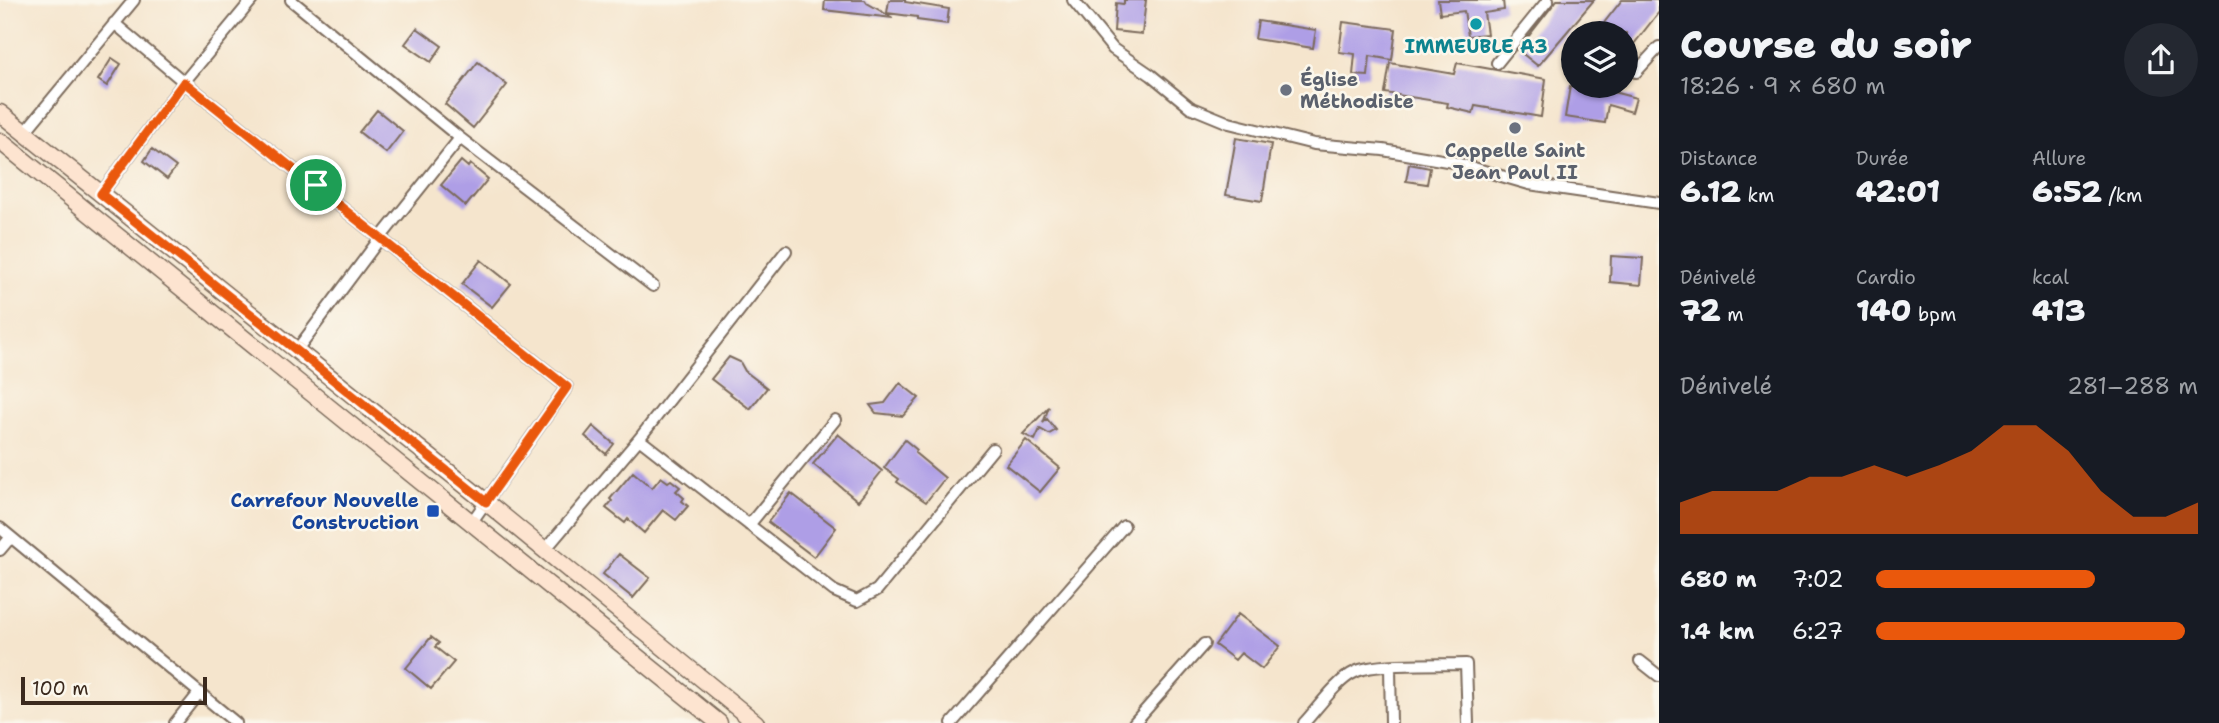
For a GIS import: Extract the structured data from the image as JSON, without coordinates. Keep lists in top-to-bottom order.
{
  "places": {
    "other": ["IMMEUBLE A3", "Église Méthodiste", "Cappelle Saint Jean Paul II"],
    "transit": ["Carrefour Nouvelle Construction"]
  },
  "scale_bar": "100 m",
  "page": {
    "heading": ["Course du soir", "18:26 · 9 × 680 m"],
    "stats": [
      ["Distance", "6.12 km"],
      ["Durée", "42:01"],
      ["Allure", "6:52 /km"],
      ["Dénivelé", "72 m"],
      ["Cardio", "140 bpm"],
      ["kcal", "413"]
    ],
    "chart": ["Dénivelé", "281–288 m"],
    "list": [
      {
        "name": "680 m",
        "note": "7:02"
      },
      {
        "name": "1.4 km",
        "note": "6:27"
      }
    ],
    "scale": "100 m"
  }
}
